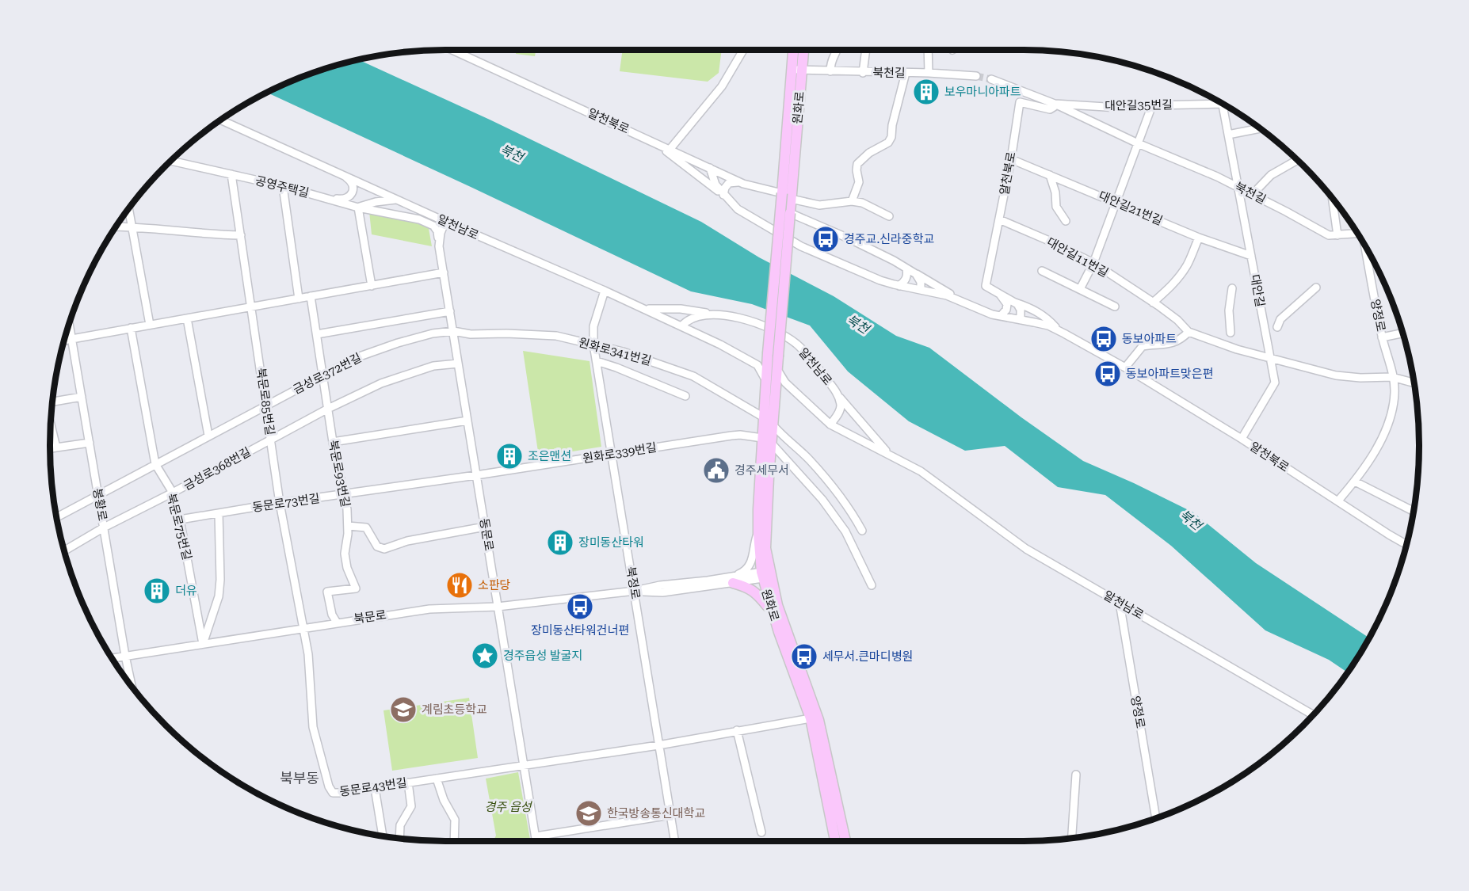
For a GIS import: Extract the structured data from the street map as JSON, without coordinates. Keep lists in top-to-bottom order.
{
  "streets": {
    "main road": ["원화로"],
    "street": [
      "북천길",
      "대안길35번길",
      "알천북로",
      "공영주택길",
      "대안길21번길",
      "알천남로",
      "대안길11번길",
      "대안길",
      "양정로",
      "원화로341번길",
      "금성로372번길",
      "북문로85번길",
      "원화로339번길",
      "금성로368번길",
      "북문로93번길",
      "동문로73번길",
      "봉황로",
      "북문로75번길",
      "동문로",
      "북정로",
      "북문로",
      "동문로43번길"
    ]
  },
  "crossings": [
    ["북천길", "대안길35번길"],
    ["북천길", "원화로"],
    ["북천길", "알천북로"],
    ["북천길", "대안길"],
    ["대안길35번길", "알천북로"],
    ["원화로", "알천북로"],
    ["원화로", "원화로341번길"],
    ["원화로", "원화로339번길"],
    ["원화로", "북문로"],
    ["원화로", "동문로43번길"],
    ["알천북로", "대안길21번길"],
    ["알천북로", "대안길11번길"],
    ["알천북로", "대안길"],
    ["알천북로", "양정로"],
    ["공영주택길", "북문로85번길"],
    ["공영주택길", "동문로"],
    ["대안길21번길", "대안길"],
    ["알천남로", "양정로"],
    ["알천남로", "동문로"],
    ["알천남로", "북정로"],
    ["대안길11번길", "대안길"],
    ["원화로341번길", "금성로372번길"],
    ["원화로341번길", "동문로"],
    ["원화로341번길", "북정로"],
    ["금성로372번길", "북문로85번길"],
    ["금성로372번길", "북문로93번길"],
    ["금성로372번길", "봉황로"],
    ["금성로372번길", "북문로75번길"],
    ["금성로372번길", "동문로"],
    ["북문로85번길", "금성로368번길"],
    ["북문로85번길", "동문로73번길"],
    ["북문로85번길", "북문로"],
    ["북문로85번길", "동문로43번길"],
    ["원화로339번길", "동문로73번길"],
    ["원화로339번길", "동문로"],
    ["원화로339번길", "북정로"],
    ["금성로368번길", "북문로93번길"],
    ["금성로368번길", "봉황로"],
    ["금성로368번길", "북문로75번길"],
    ["금성로368번길", "동문로"],
    ["북문로93번길", "동문로73번길"],
    ["북문로93번길", "북문로"],
    ["동문로73번길", "북문로75번길"],
    ["동문로73번길", "동문로"],
    ["봉황로", "북문로"],
    ["북문로75번길", "북문로"],
    ["동문로", "북문로"],
    ["동문로", "동문로43번길"],
    ["북정로", "북문로"],
    ["북정로", "동문로43번길"],
    ["북문로", "동문로43번길"]
  ],
  "districts": ["북부동"],
  "water": ["북천"],
  "parks": ["경주 읍성"],
  "places": {
    "building": [
      "보우마니아파트",
      "조은맨션",
      "장미동산타워",
      "더유"
    ],
    "bus stop": [
      "경주교.신라중학교",
      "동보아파트",
      "동보아파트맞은편",
      "장미동산타워건너편",
      "세무서.큰마디병원"
    ],
    "public building": ["경주세무서"],
    "restaurant": ["소판당"],
    "place": ["경주읍성 발굴지"],
    "school or university": ["계림초등학교", "한국방송통신대학교"]
  }
}
